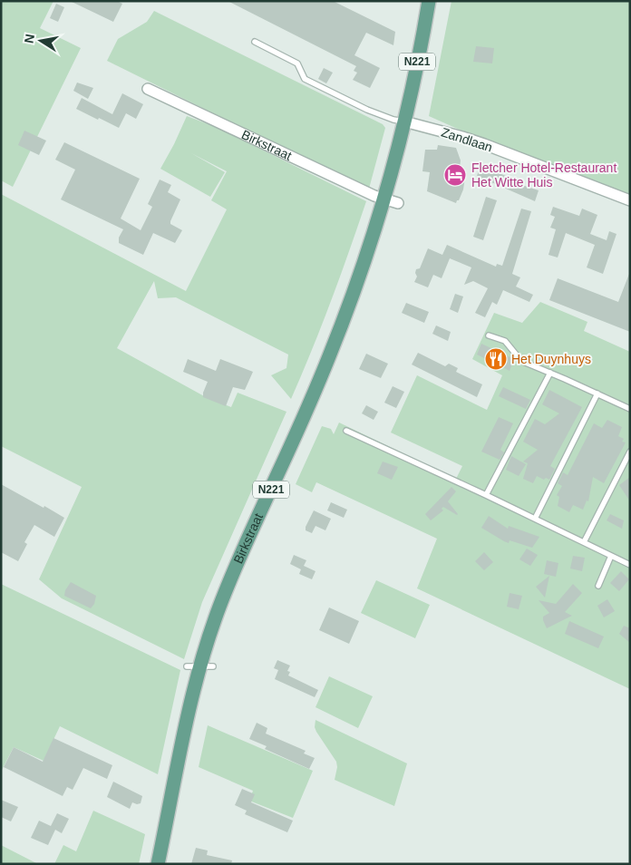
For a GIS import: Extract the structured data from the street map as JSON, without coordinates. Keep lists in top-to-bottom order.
{
  "streets": {
    "main road": ["N221", "Birkstraat"],
    "street": ["Zandlaan"]
  },
  "crossings": [
    ["Zandlaan", "Birkstraat"]
  ],
  "places": {
    "hotel": ["Fletcher Hotel-Restaurant Het Witte Huis"],
    "restaurant": ["Het Duynhuys"]
  },
  "north": "left"
}
